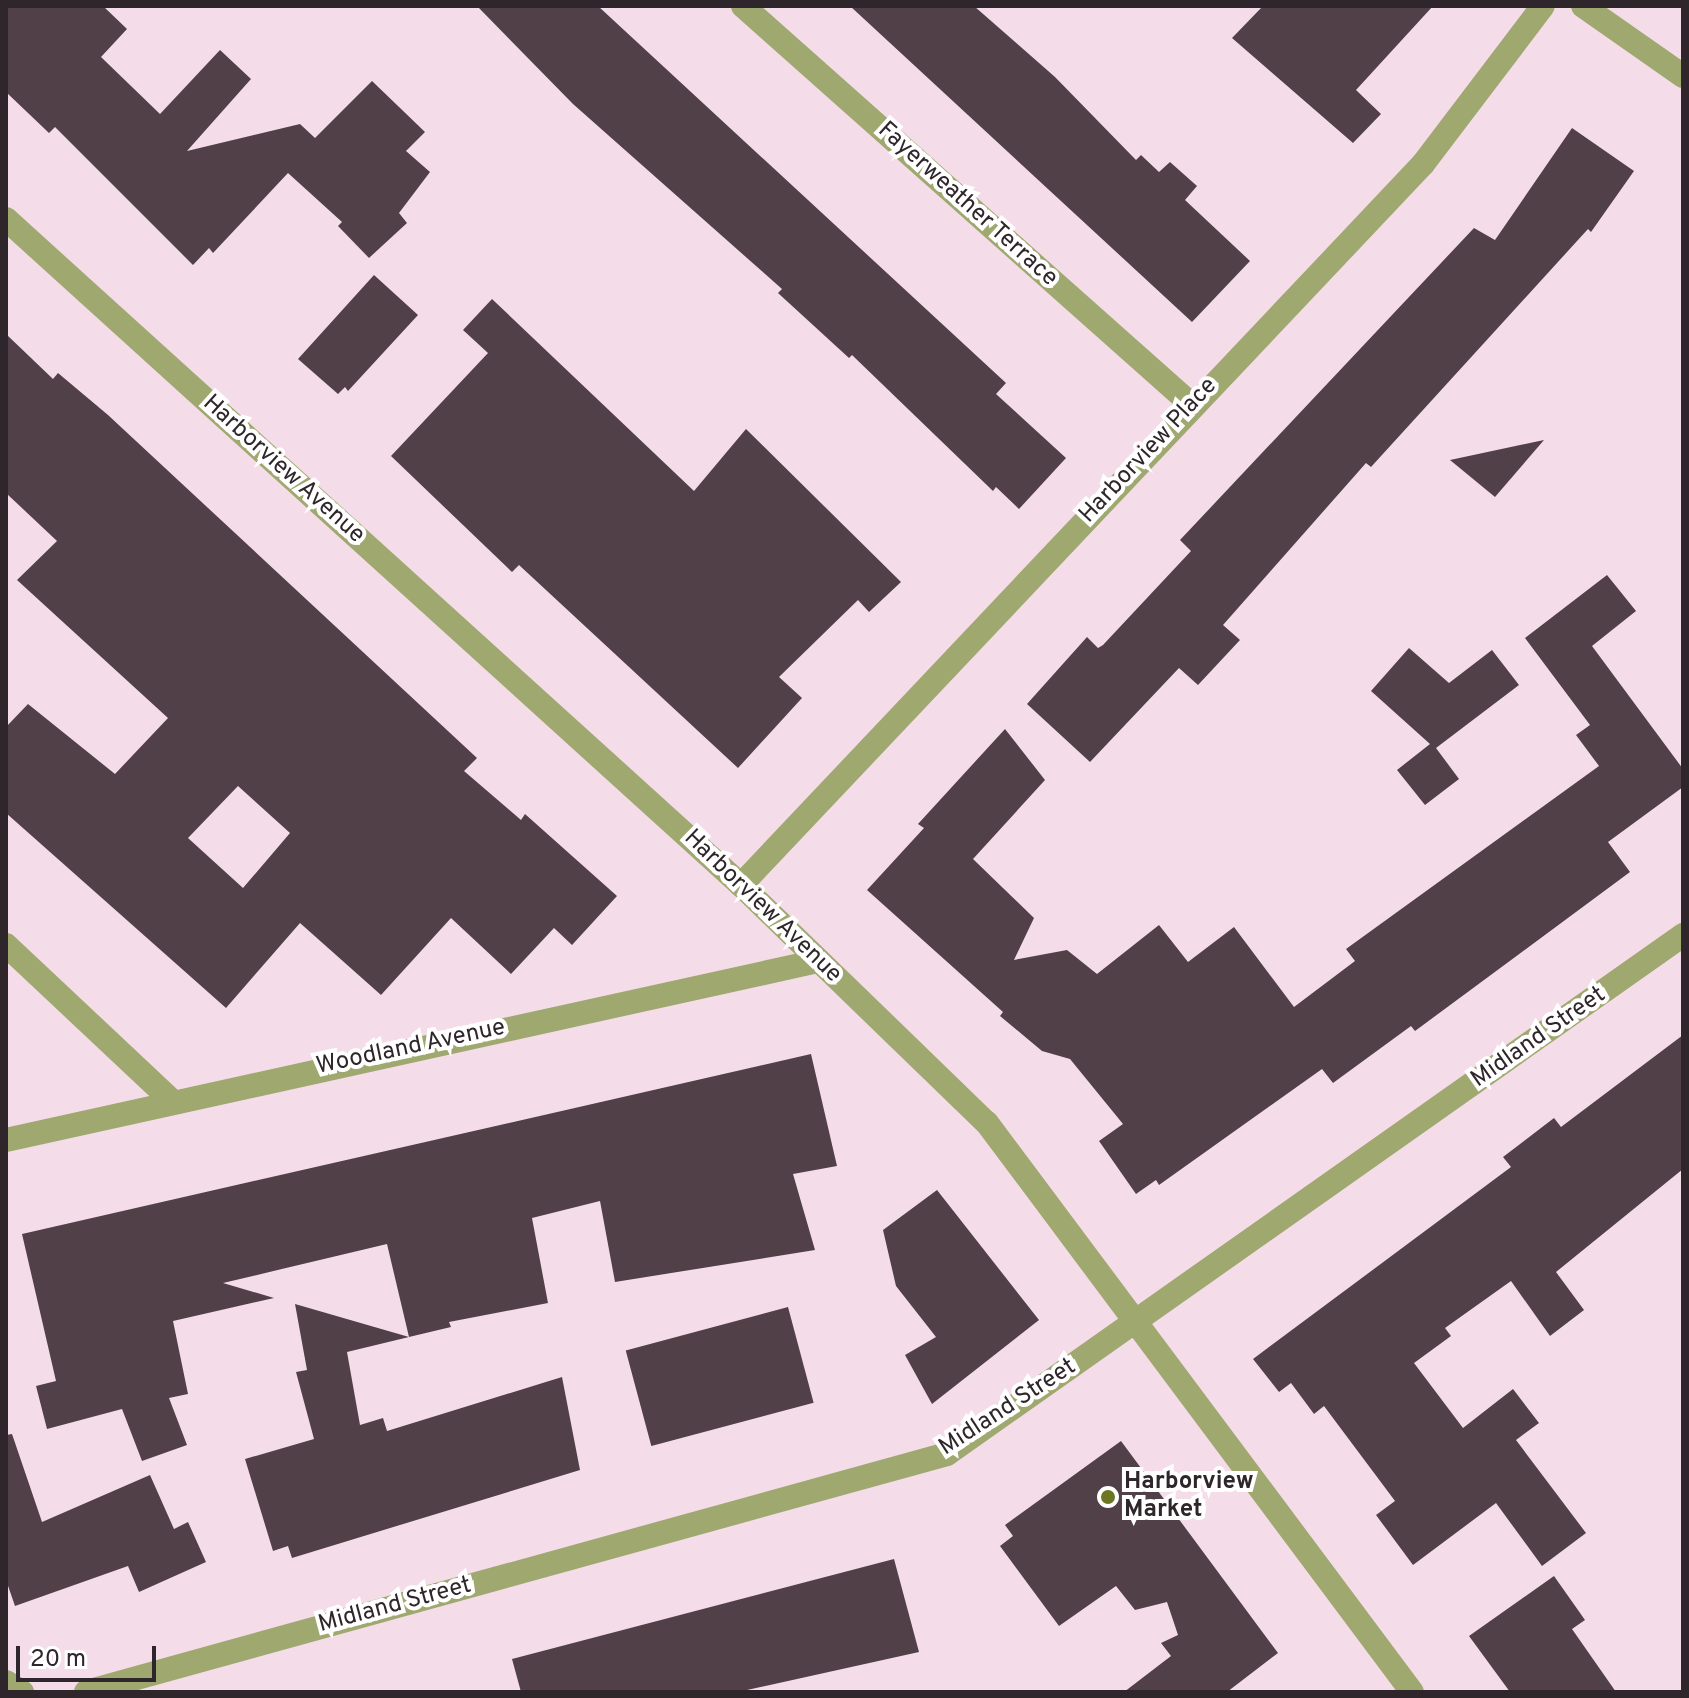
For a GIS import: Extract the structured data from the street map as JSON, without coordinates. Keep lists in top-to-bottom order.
{
  "streets": {
    "street": [
      "Fayerweather Terrace",
      "Harborview Place",
      "Harborview Avenue",
      "Midland Street",
      "Woodland Avenue"
    ]
  },
  "crossings": [
    ["Fayerweather Terrace", "Harborview Place"],
    ["Harborview Place", "Harborview Avenue"],
    ["Harborview Avenue", "Midland Street"],
    ["Harborview Avenue", "Woodland Avenue"]
  ],
  "places": ["Harborview Market"],
  "scale_bar": "20 m"
}
